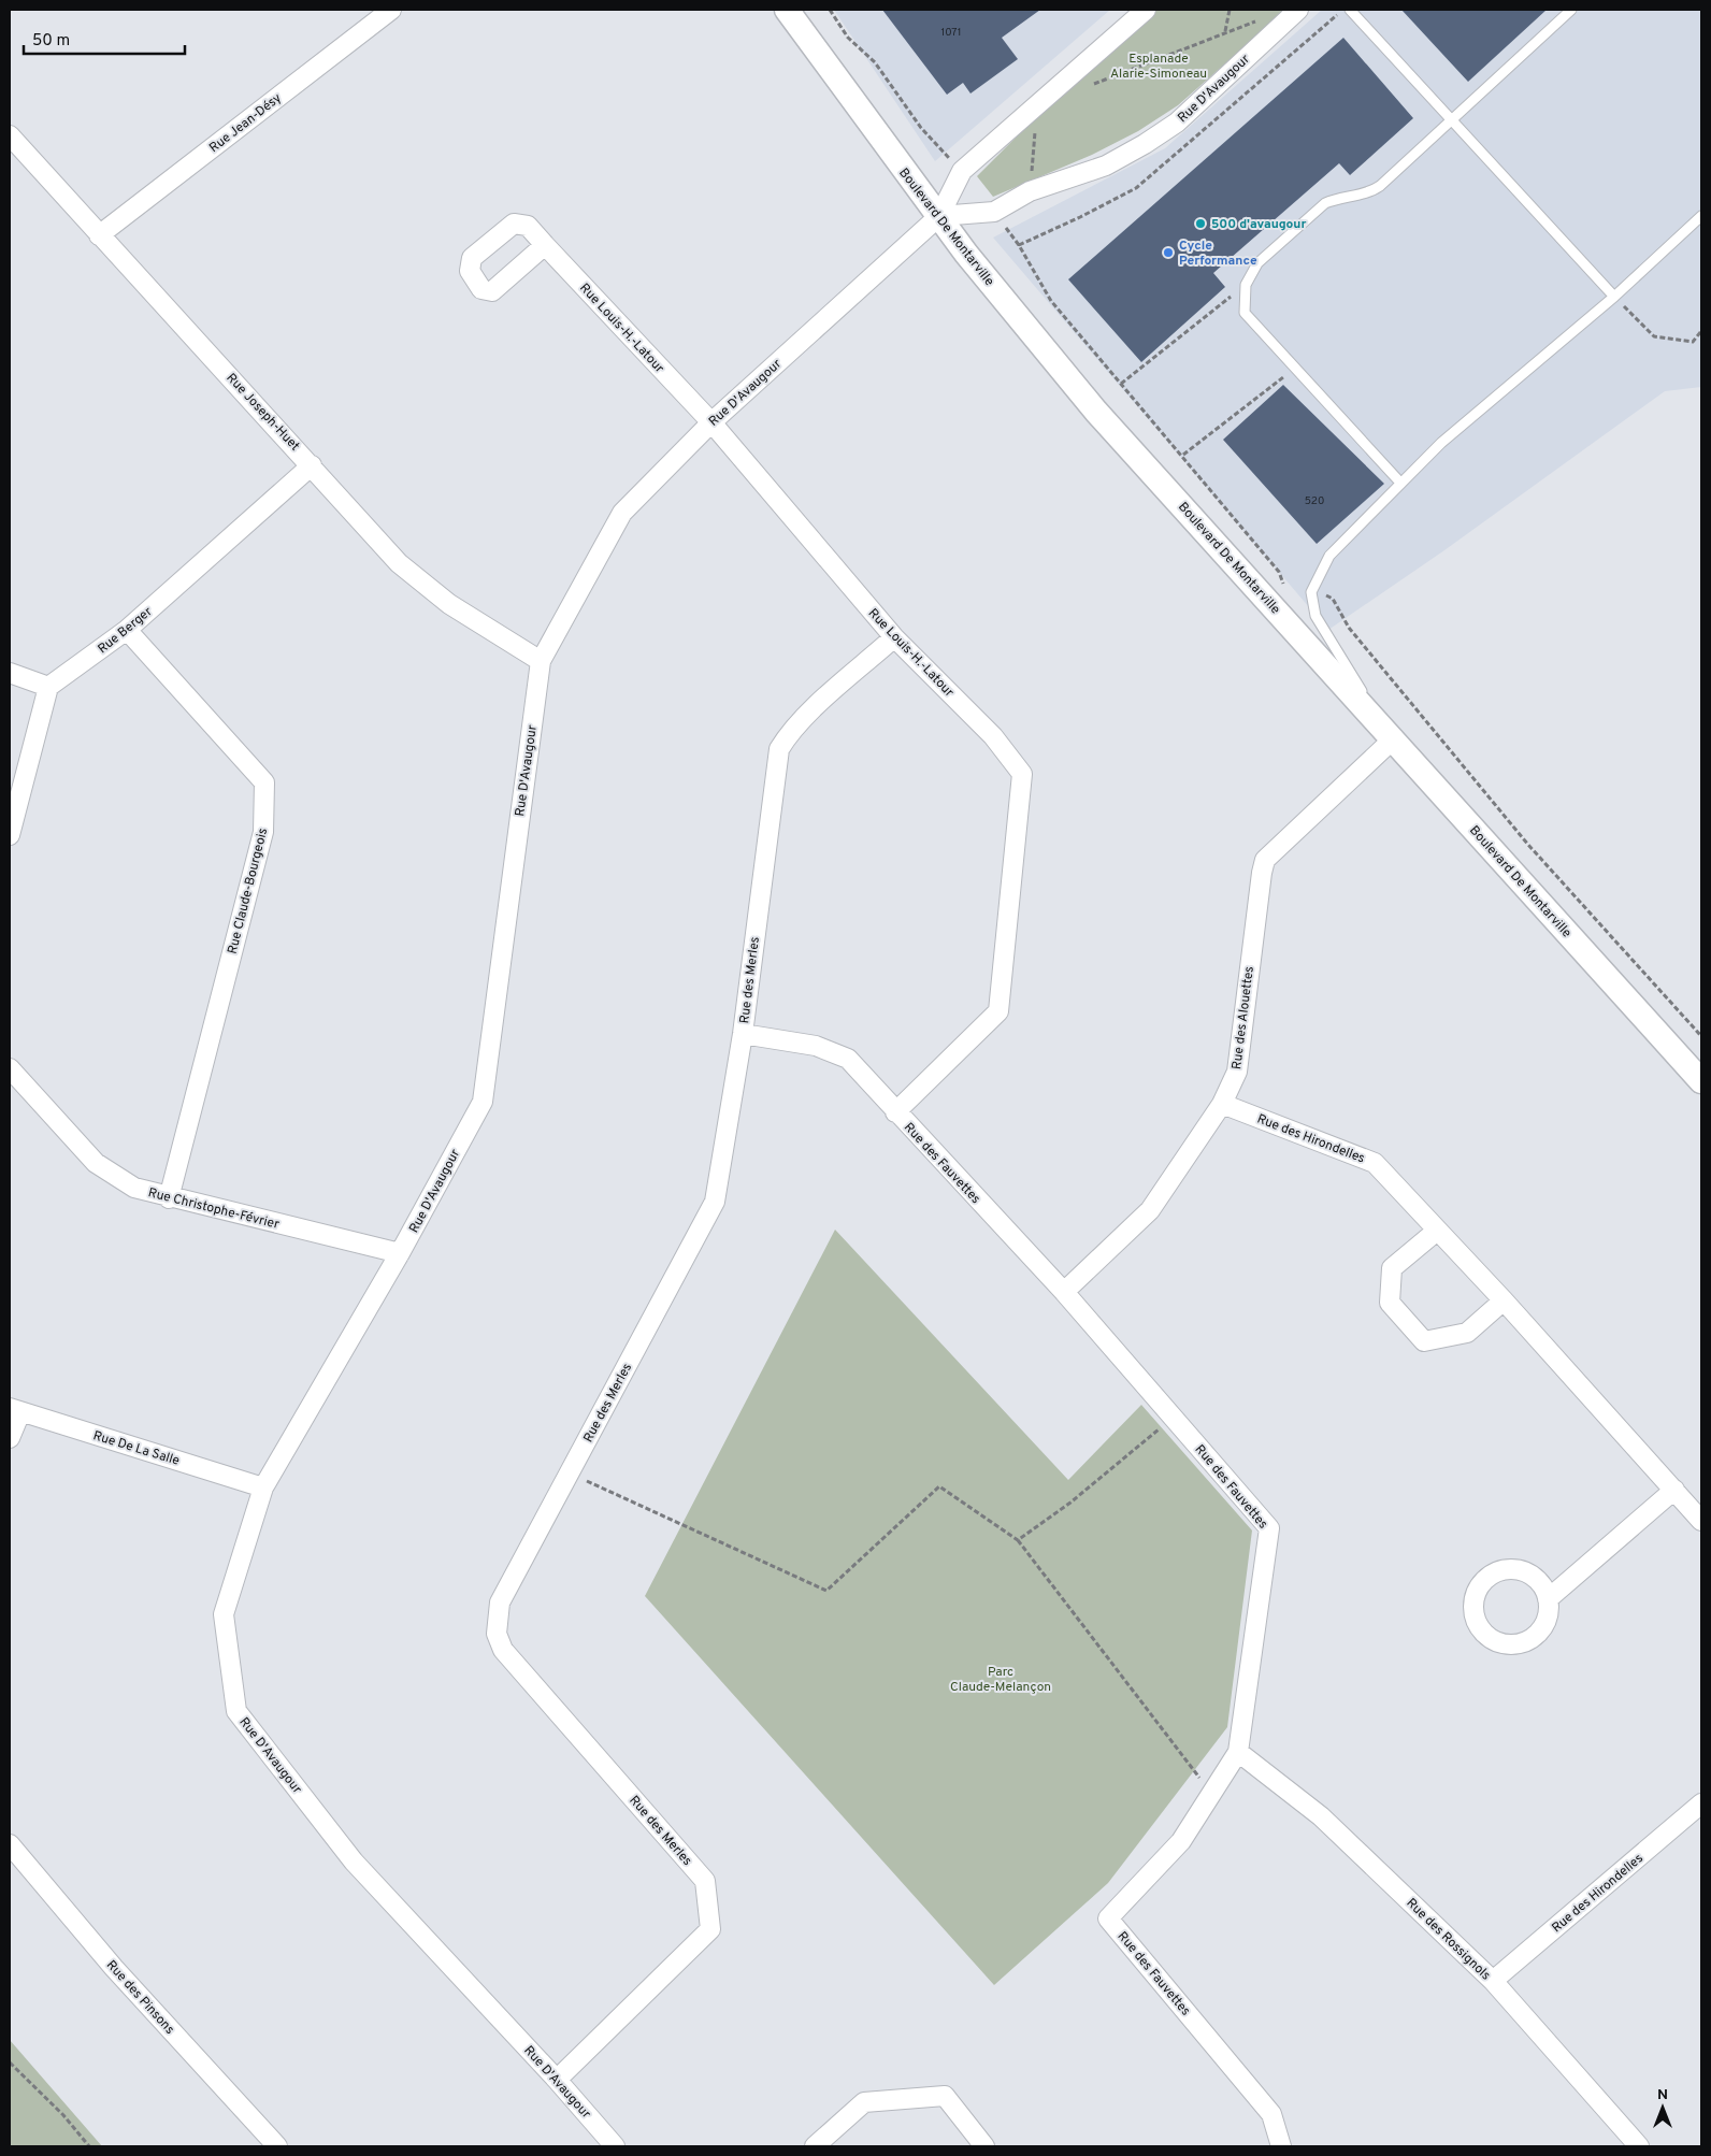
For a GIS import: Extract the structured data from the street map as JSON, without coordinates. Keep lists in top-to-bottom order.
{
  "streets": {
    "street": [
      "Rue D'Avaugour",
      "Rue Jean-Désy",
      "Boulevard De Montarville",
      "Rue Louis-H.-Latour",
      "Rue Joseph-Huet",
      "Rue Berger",
      "Rue Claude-Bourgeois",
      "Rue des Merles",
      "Rue des Alouettes",
      "Rue des Hirondelles",
      "Rue des Fauvettes",
      "Rue Christophe-Février",
      "Rue De La Salle",
      "Rue des Rossignols",
      "Rue des Pinsons"
    ]
  },
  "crossings": [
    ["Rue D'Avaugour", "Boulevard De Montarville"],
    ["Rue D'Avaugour", "Rue Louis-H.-Latour"],
    ["Rue D'Avaugour", "Rue Joseph-Huet"],
    ["Rue D'Avaugour", "Rue des Merles"],
    ["Rue D'Avaugour", "Rue Christophe-Février"],
    ["Rue D'Avaugour", "Rue De La Salle"],
    ["Rue Jean-Désy", "Rue Joseph-Huet"],
    ["Boulevard De Montarville", "Rue des Alouettes"],
    ["Rue Louis-H.-Latour", "Rue des Merles"],
    ["Rue Louis-H.-Latour", "Rue des Fauvettes"],
    ["Rue Joseph-Huet", "Rue Berger"],
    ["Rue Berger", "Rue Claude-Bourgeois"],
    ["Rue Claude-Bourgeois", "Rue Christophe-Février"],
    ["Rue des Merles", "Rue des Fauvettes"],
    ["Rue des Alouettes", "Rue des Hirondelles"],
    ["Rue des Alouettes", "Rue des Fauvettes"],
    ["Rue des Hirondelles", "Rue des Rossignols"],
    ["Rue des Fauvettes", "Rue des Rossignols"]
  ],
  "parks": ["Esplanade Alarie-Simoneau", "Parc Claude-Melançon"],
  "places": ["500 d'avaugour", "Cycle Performance"],
  "house_numbers": ["1071", "520"],
  "scale_bar": "50 m",
  "north": "top"
}
